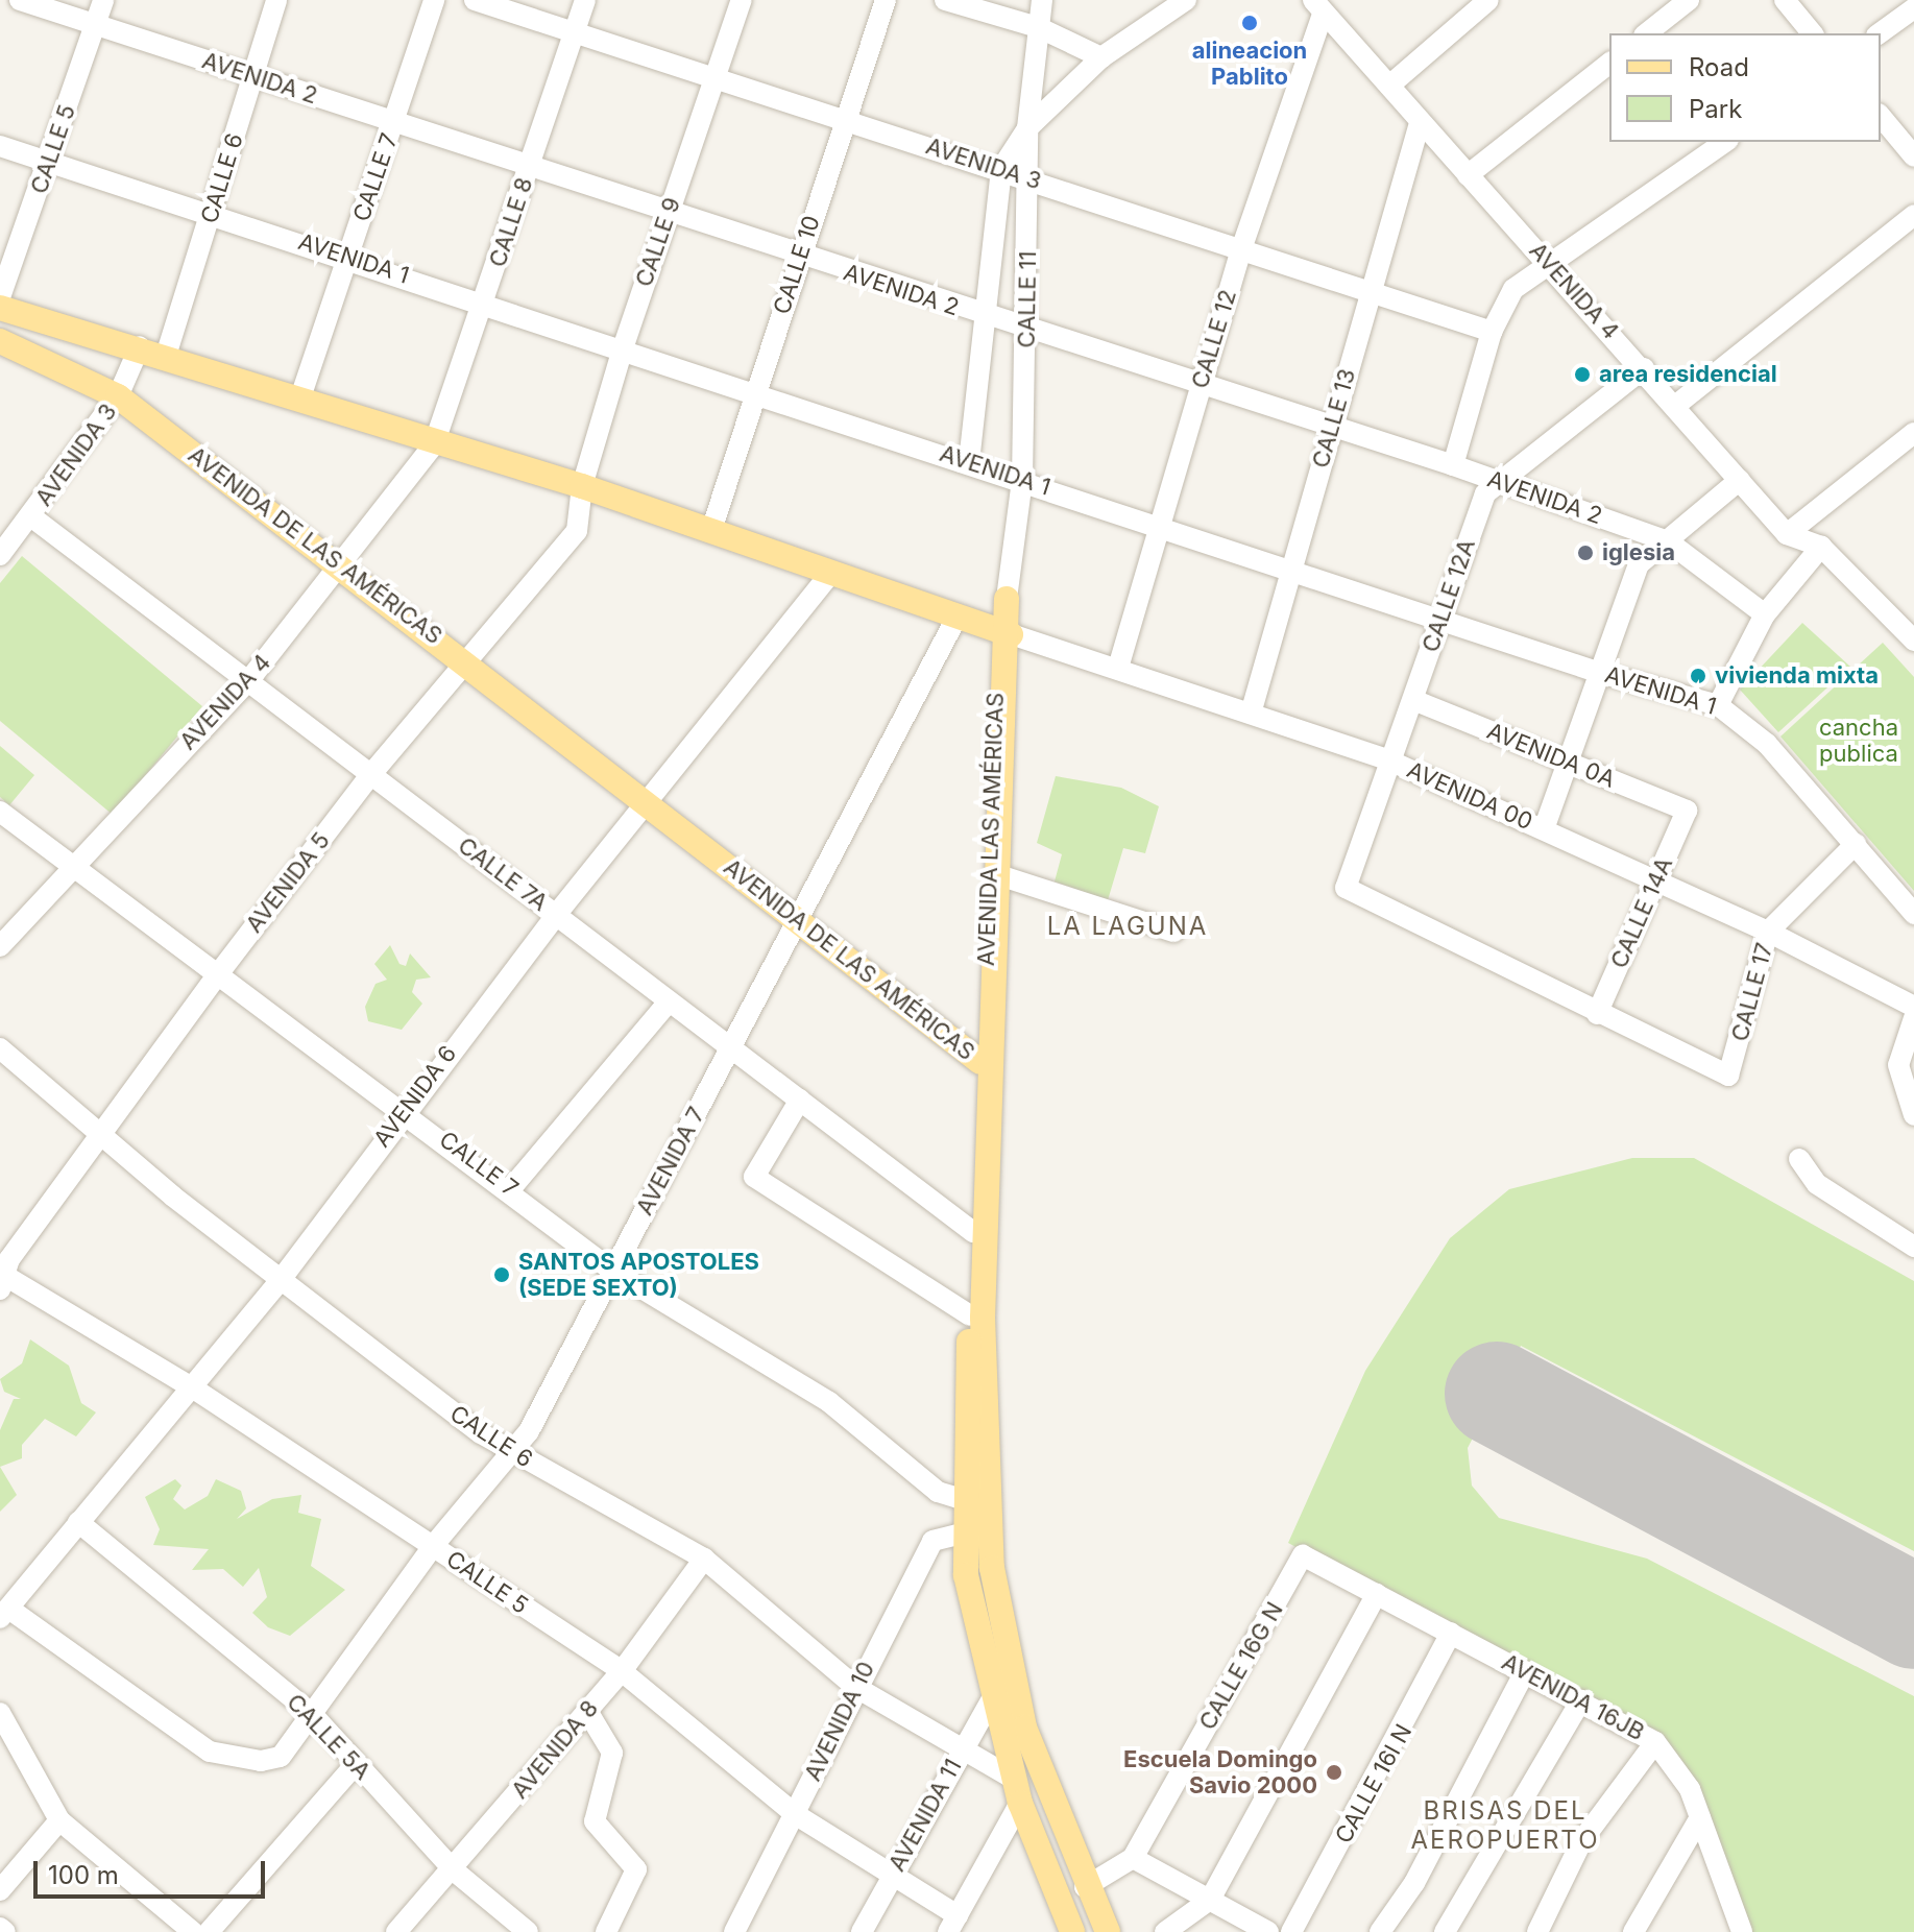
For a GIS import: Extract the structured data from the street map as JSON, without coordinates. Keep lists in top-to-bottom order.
{
  "streets": {
    "main road": ["AVENIDA DE LAS AMÉRICAS", "AVENIDA LAS AMÉRICAS"],
    "street": [
      "AVENIDA 2",
      "CALLE 5",
      "AVENIDA 3",
      "CALLE 7",
      "CALLE 6",
      "CALLE 8",
      "CALLE 9",
      "AVENIDA 1",
      "CALLE 10",
      "AVENIDA 4",
      "CALLE 11",
      "CALLE 12",
      "CALLE 13",
      "CALLE 12A",
      "AVENIDA 0A",
      "AVENIDA 00",
      "CALLE 7A",
      "AVENIDA 5",
      "CALLE 14A",
      "CALLE 17",
      "AVENIDA 6",
      "AVENIDA 7",
      "CALLE 16G N",
      "AVENIDA 16JB",
      "AVENIDA 10",
      "CALLE 5A",
      "AVENIDA 8",
      "CALLE 16I N",
      "AVENIDA 11"
    ]
  },
  "crossings": [
    ["AVENIDA 2", "CALLE 5"],
    ["AVENIDA 2", "CALLE 7"],
    ["AVENIDA 2", "CALLE 6"],
    ["AVENIDA 2", "CALLE 8"],
    ["AVENIDA 2", "CALLE 9"],
    ["AVENIDA 2", "CALLE 10"],
    ["AVENIDA 2", "CALLE 11"],
    ["AVENIDA 2", "CALLE 12"],
    ["AVENIDA 2", "CALLE 13"],
    ["AVENIDA 2", "CALLE 12A"],
    ["CALLE 5", "AVENIDA 1"],
    ["CALLE 5", "AVENIDA 5"],
    ["CALLE 5", "AVENIDA 6"],
    ["CALLE 5", "AVENIDA 7"],
    ["CALLE 5", "AVENIDA 10"],
    ["CALLE 5", "AVENIDA 8"],
    ["CALLE 5", "AVENIDA 11"],
    ["AVENIDA 3", "CALLE 8"],
    ["AVENIDA 3", "CALLE 9"],
    ["AVENIDA 3", "CALLE 10"],
    ["AVENIDA 3", "CALLE 11"],
    ["AVENIDA 3", "CALLE 12"],
    ["AVENIDA 3", "CALLE 13"],
    ["AVENIDA 3", "AVENIDA DE LAS AMÉRICAS"],
    ["AVENIDA 3", "CALLE 7A"],
    ["CALLE 7", "AVENIDA 1"],
    ["CALLE 7", "AVENIDA 4"],
    ["CALLE 7", "AVENIDA DE LAS AMÉRICAS"],
    ["CALLE 7", "AVENIDA 5"],
    ["CALLE 7", "AVENIDA 6"],
    ["CALLE 7", "AVENIDA 7"],
    ["CALLE 6", "AVENIDA 1"],
    ["CALLE 6", "AVENIDA DE LAS AMÉRICAS"],
    ["CALLE 6", "AVENIDA 5"],
    ["CALLE 6", "AVENIDA 6"],
    ["CALLE 6", "AVENIDA 7"],
    ["CALLE 6", "AVENIDA 10"],
    ["CALLE 6", "AVENIDA 8"],
    ["CALLE 6", "AVENIDA 11"],
    ["CALLE 8", "AVENIDA 1"],
    ["CALLE 8", "AVENIDA 4"],
    ["CALLE 9", "AVENIDA 1"],
    ["CALLE 9", "AVENIDA 5"],
    ["AVENIDA 1", "CALLE 10"],
    ["AVENIDA 1", "CALLE 11"],
    ["AVENIDA 1", "CALLE 12"],
    ["AVENIDA 1", "CALLE 13"],
    ["AVENIDA 1", "CALLE 12A"],
    ["AVENIDA 1", "CALLE 17"],
    ["AVENIDA 4", "CALLE 12"],
    ["AVENIDA 4", "CALLE 13"],
    ["AVENIDA 4", "AVENIDA DE LAS AMÉRICAS"],
    ["AVENIDA 4", "CALLE 12A"],
    ["AVENIDA 4", "CALLE 7A"],
    ["CALLE 11", "AVENIDA DE LAS AMÉRICAS"],
    ["CALLE 12", "AVENIDA 00"],
    ["CALLE 13", "AVENIDA 00"],
    ["AVENIDA DE LAS AMÉRICAS", "AVENIDA 00"],
    ["AVENIDA DE LAS AMÉRICAS", "AVENIDA LAS AMÉRICAS"],
    ["AVENIDA DE LAS AMÉRICAS", "CALLE 7A"],
    ["AVENIDA DE LAS AMÉRICAS", "AVENIDA 5"],
    ["AVENIDA DE LAS AMÉRICAS", "AVENIDA 6"],
    ["AVENIDA DE LAS AMÉRICAS", "AVENIDA 7"],
    ["AVENIDA DE LAS AMÉRICAS", "CALLE 16G N"],
    ["AVENIDA DE LAS AMÉRICAS", "AVENIDA 10"],
    ["AVENIDA DE LAS AMÉRICAS", "AVENIDA 11"],
    ["CALLE 12A", "AVENIDA 0A"],
    ["CALLE 12A", "AVENIDA 00"],
    ["CALLE 12A", "CALLE 14A"],
    ["CALLE 12A", "CALLE 17"],
    ["AVENIDA 0A", "CALLE 14A"],
    ["AVENIDA 00", "AVENIDA LAS AMÉRICAS"],
    ["AVENIDA 00", "CALLE 14A"],
    ["AVENIDA 00", "CALLE 17"],
    ["CALLE 7A", "AVENIDA 5"],
    ["CALLE 7A", "AVENIDA 6"],
    ["CALLE 7A", "AVENIDA 7"],
    ["CALLE 14A", "CALLE 17"],
    ["AVENIDA 6", "AVENIDA 7"],
    ["AVENIDA 6", "CALLE 5A"],
    ["AVENIDA 7", "CALLE 5A"],
    ["CALLE 16G N", "AVENIDA 16JB"],
    ["AVENIDA 16JB", "CALLE 16I N"],
    ["CALLE 5A", "AVENIDA 8"]
  ],
  "districts": ["LA LAGUNA", "BRISAS DEL AEROPUERTO"],
  "parks": ["cancha publica"],
  "places": [
    "alineacion Pablito",
    "area residencial",
    "iglesia",
    "vivienda mixta",
    "SANTOS APOSTOLES (SEDE SEXTO)",
    "Escuela Domingo Savio 2000"
  ],
  "legend": ["Road", "Park"],
  "scale_bar": "100 m"
}
